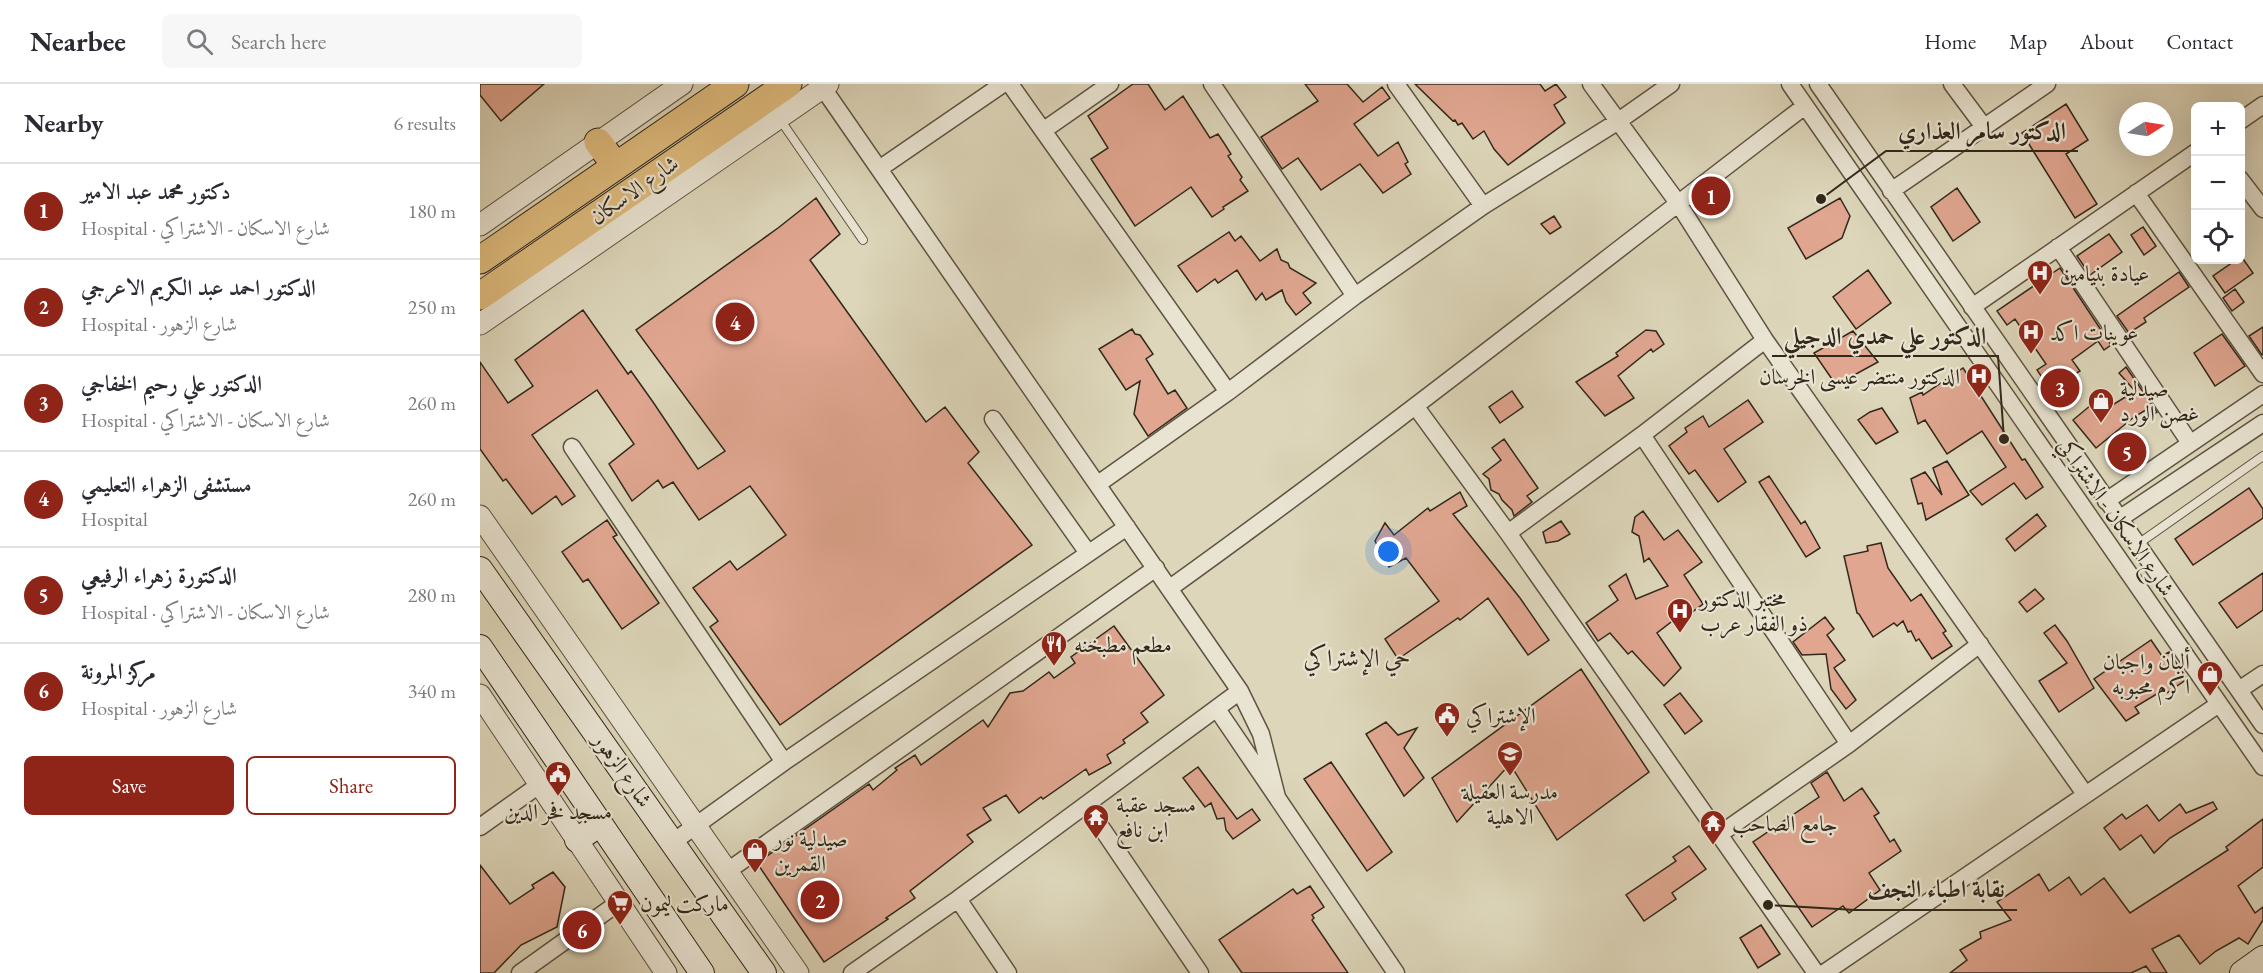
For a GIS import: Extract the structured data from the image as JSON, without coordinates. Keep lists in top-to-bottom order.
{
  "streets": {
    "main road": ["شارع الاسكان", "شارع الزهور"],
    "street": ["شارع الاسكان - الاشتراكي"]
  },
  "districts": ["حي الإشتراكي"],
  "places": {
    "other": ["الدكتور سامر العذاري", "الدكتور علي حمدي الدجيلي", "نقابة اطباء النجف"],
    "hospital": [
      "عيادة بنيامين",
      "عوينات اكد",
      "الدكتور منتضر عيسى الخرسان",
      "مختبر الدكتور ذو الفقار عرب"
    ],
    "shop": ["صيدلية غصن الورد", "ألبان واجبان اكرم محبوبه", "صيدلية نور القمرين"],
    "restaurant": ["مطعم مطبخنه"],
    "public building": ["الإشتراكي", "مسجد فخر الدين"],
    "school or university": ["مدرسة العقيلة الاهلية"],
    "temple": ["مسجد عقبة ابن نافع", "جامع الصاحب"],
    "supermarket": ["ماركت ليمون"]
  },
  "north": "right",
  "page": {
    "header": "Nearbee",
    "search": "Search here",
    "nav": [
      "Home",
      "Map",
      "About",
      "Contact"
    ],
    "heading": ["Nearby", "6 results"],
    "map_buttons": ["+", "−"],
    "list": [
      {
        "mark": "1",
        "name": "دكتور محمد عبد الامير",
        "note": "Hospital · شارع الاسكان - الاشتراكي",
        "value": "180 m"
      },
      {
        "mark": "2",
        "name": "الدكتور احمد عبد الكريم الاعرجي",
        "note": "Hospital · شارع الزهور",
        "value": "250 m"
      },
      {
        "mark": "3",
        "name": "الدكتور علي رحيم الخفاجي",
        "note": "Hospital · شارع الاسكان - الاشتراكي",
        "value": "260 m"
      },
      {
        "mark": "4",
        "name": "مستشفى الزهراء التعليمي",
        "note": "Hospital",
        "value": "260 m"
      },
      {
        "mark": "5",
        "name": "الدكتورة زهراء الرفيعي",
        "note": "Hospital · شارع الاسكان - الاشتراكي",
        "value": "280 m"
      },
      {
        "mark": "6",
        "name": "مركز المرونة",
        "note": "Hospital · شارع الزهور",
        "value": "340 m"
      }
    ],
    "pins": [
      "1",
      "4",
      "3",
      "5",
      "2",
      "6"
    ],
    "buttons": ["Save", "Share"]
  }
}
